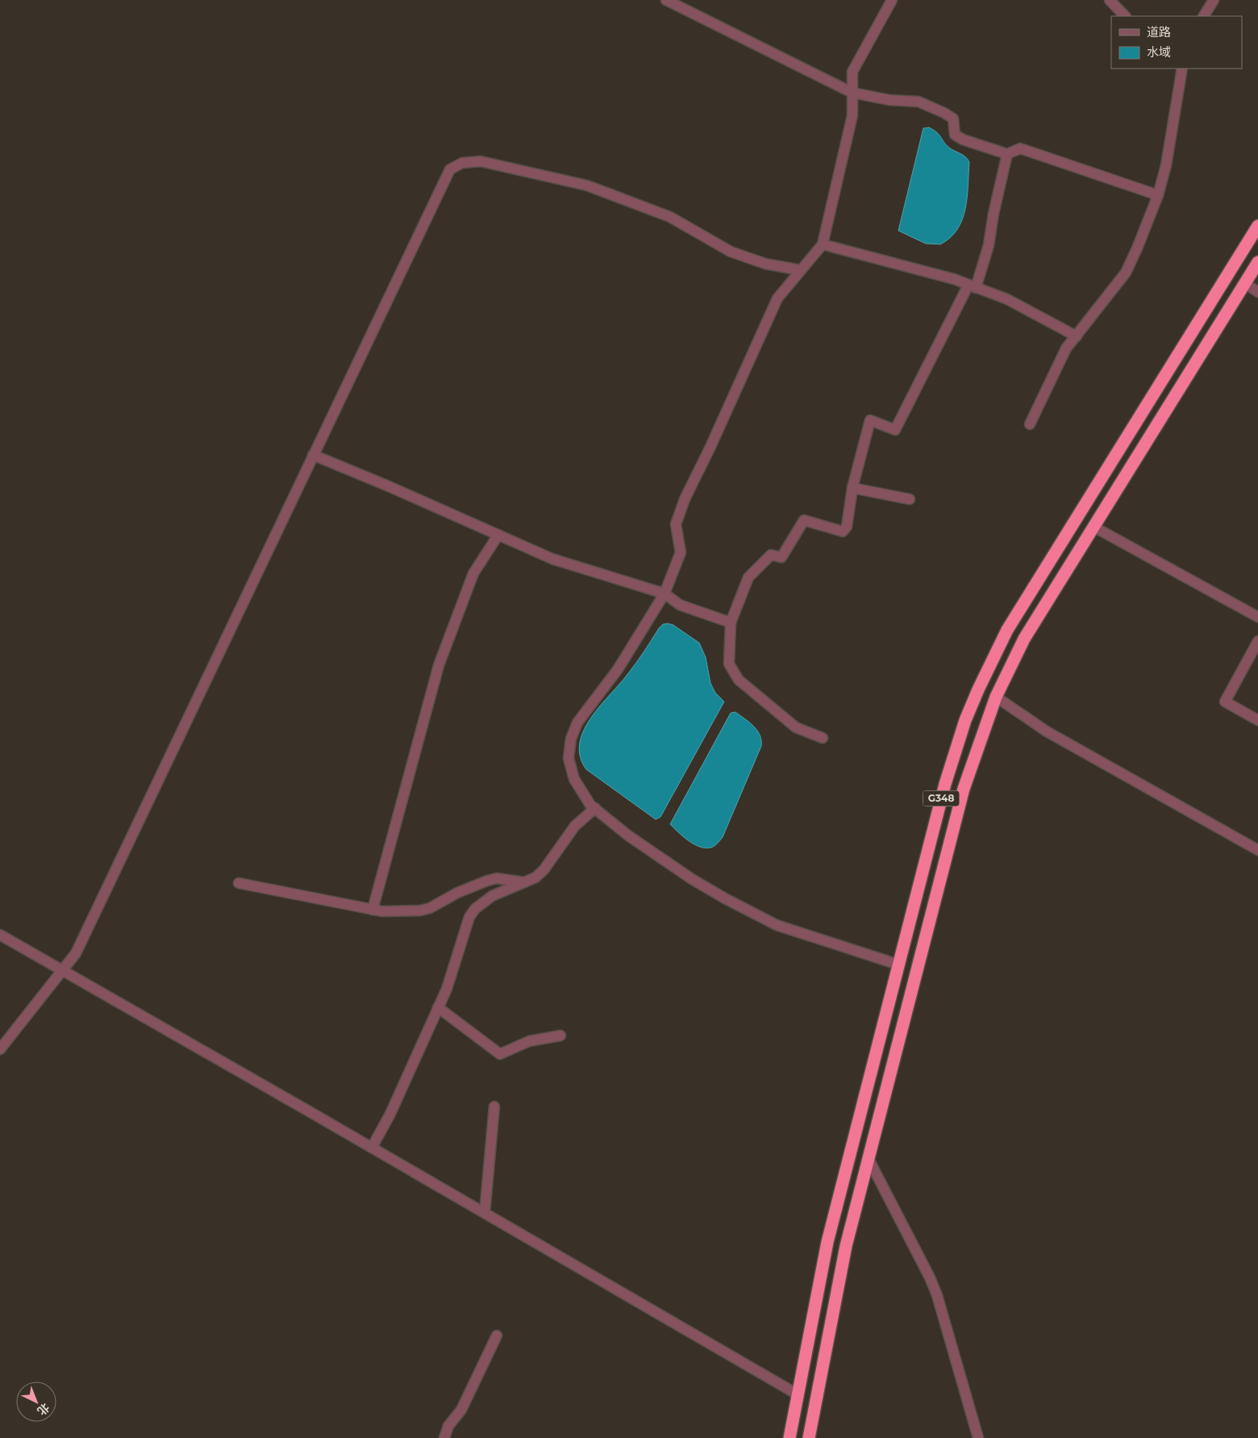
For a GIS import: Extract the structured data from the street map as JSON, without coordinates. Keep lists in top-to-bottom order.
{
  "streets": {
    "highway": ["G348"]
  },
  "legend": ["道路", "水域"],
  "north": "bottom right"
}
